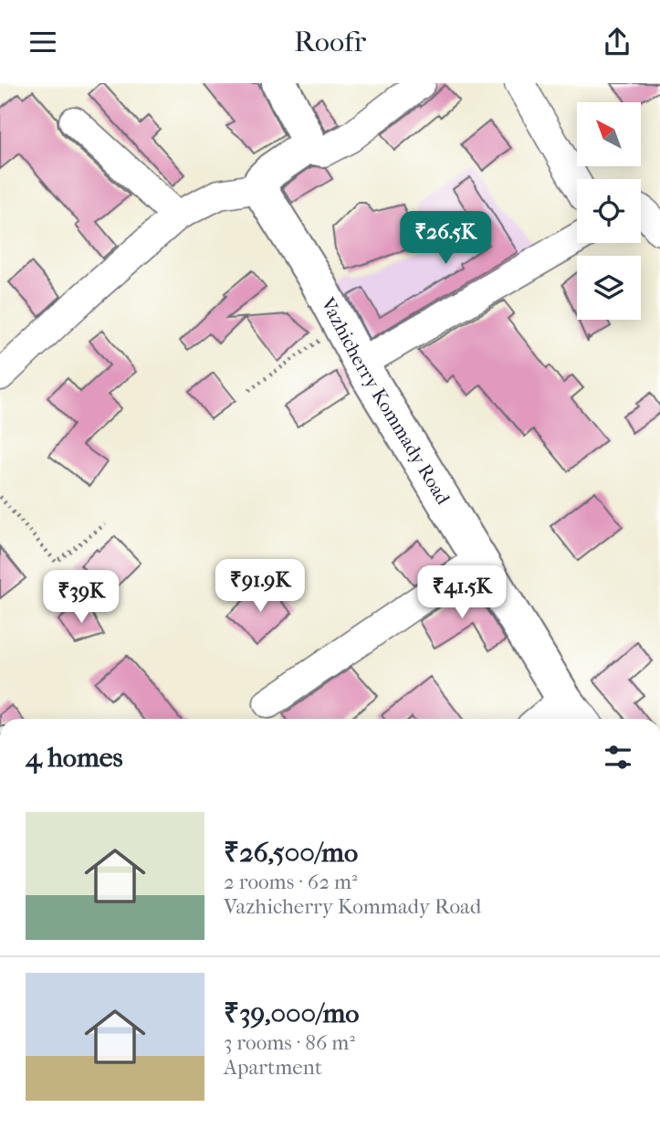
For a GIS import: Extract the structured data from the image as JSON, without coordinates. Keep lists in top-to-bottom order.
{
  "streets": {
    "main road": ["Vazhicherry Kommady Road"]
  },
  "north": "top left",
  "page": {
    "header": "Roofr",
    "price": [
      "₹26.5K",
      "₹91.9K",
      "₹41.5K",
      "₹39K"
    ],
    "heading": "4 homes",
    "list": [
      {
        "name": "₹26,500/mo",
        "note": "2 rooms · 62 m² · Vazhicherry Kommady Road"
      },
      {
        "name": "₹39,000/mo",
        "note": "3 rooms · 86 m² · Apartment"
      }
    ]
  }
}
